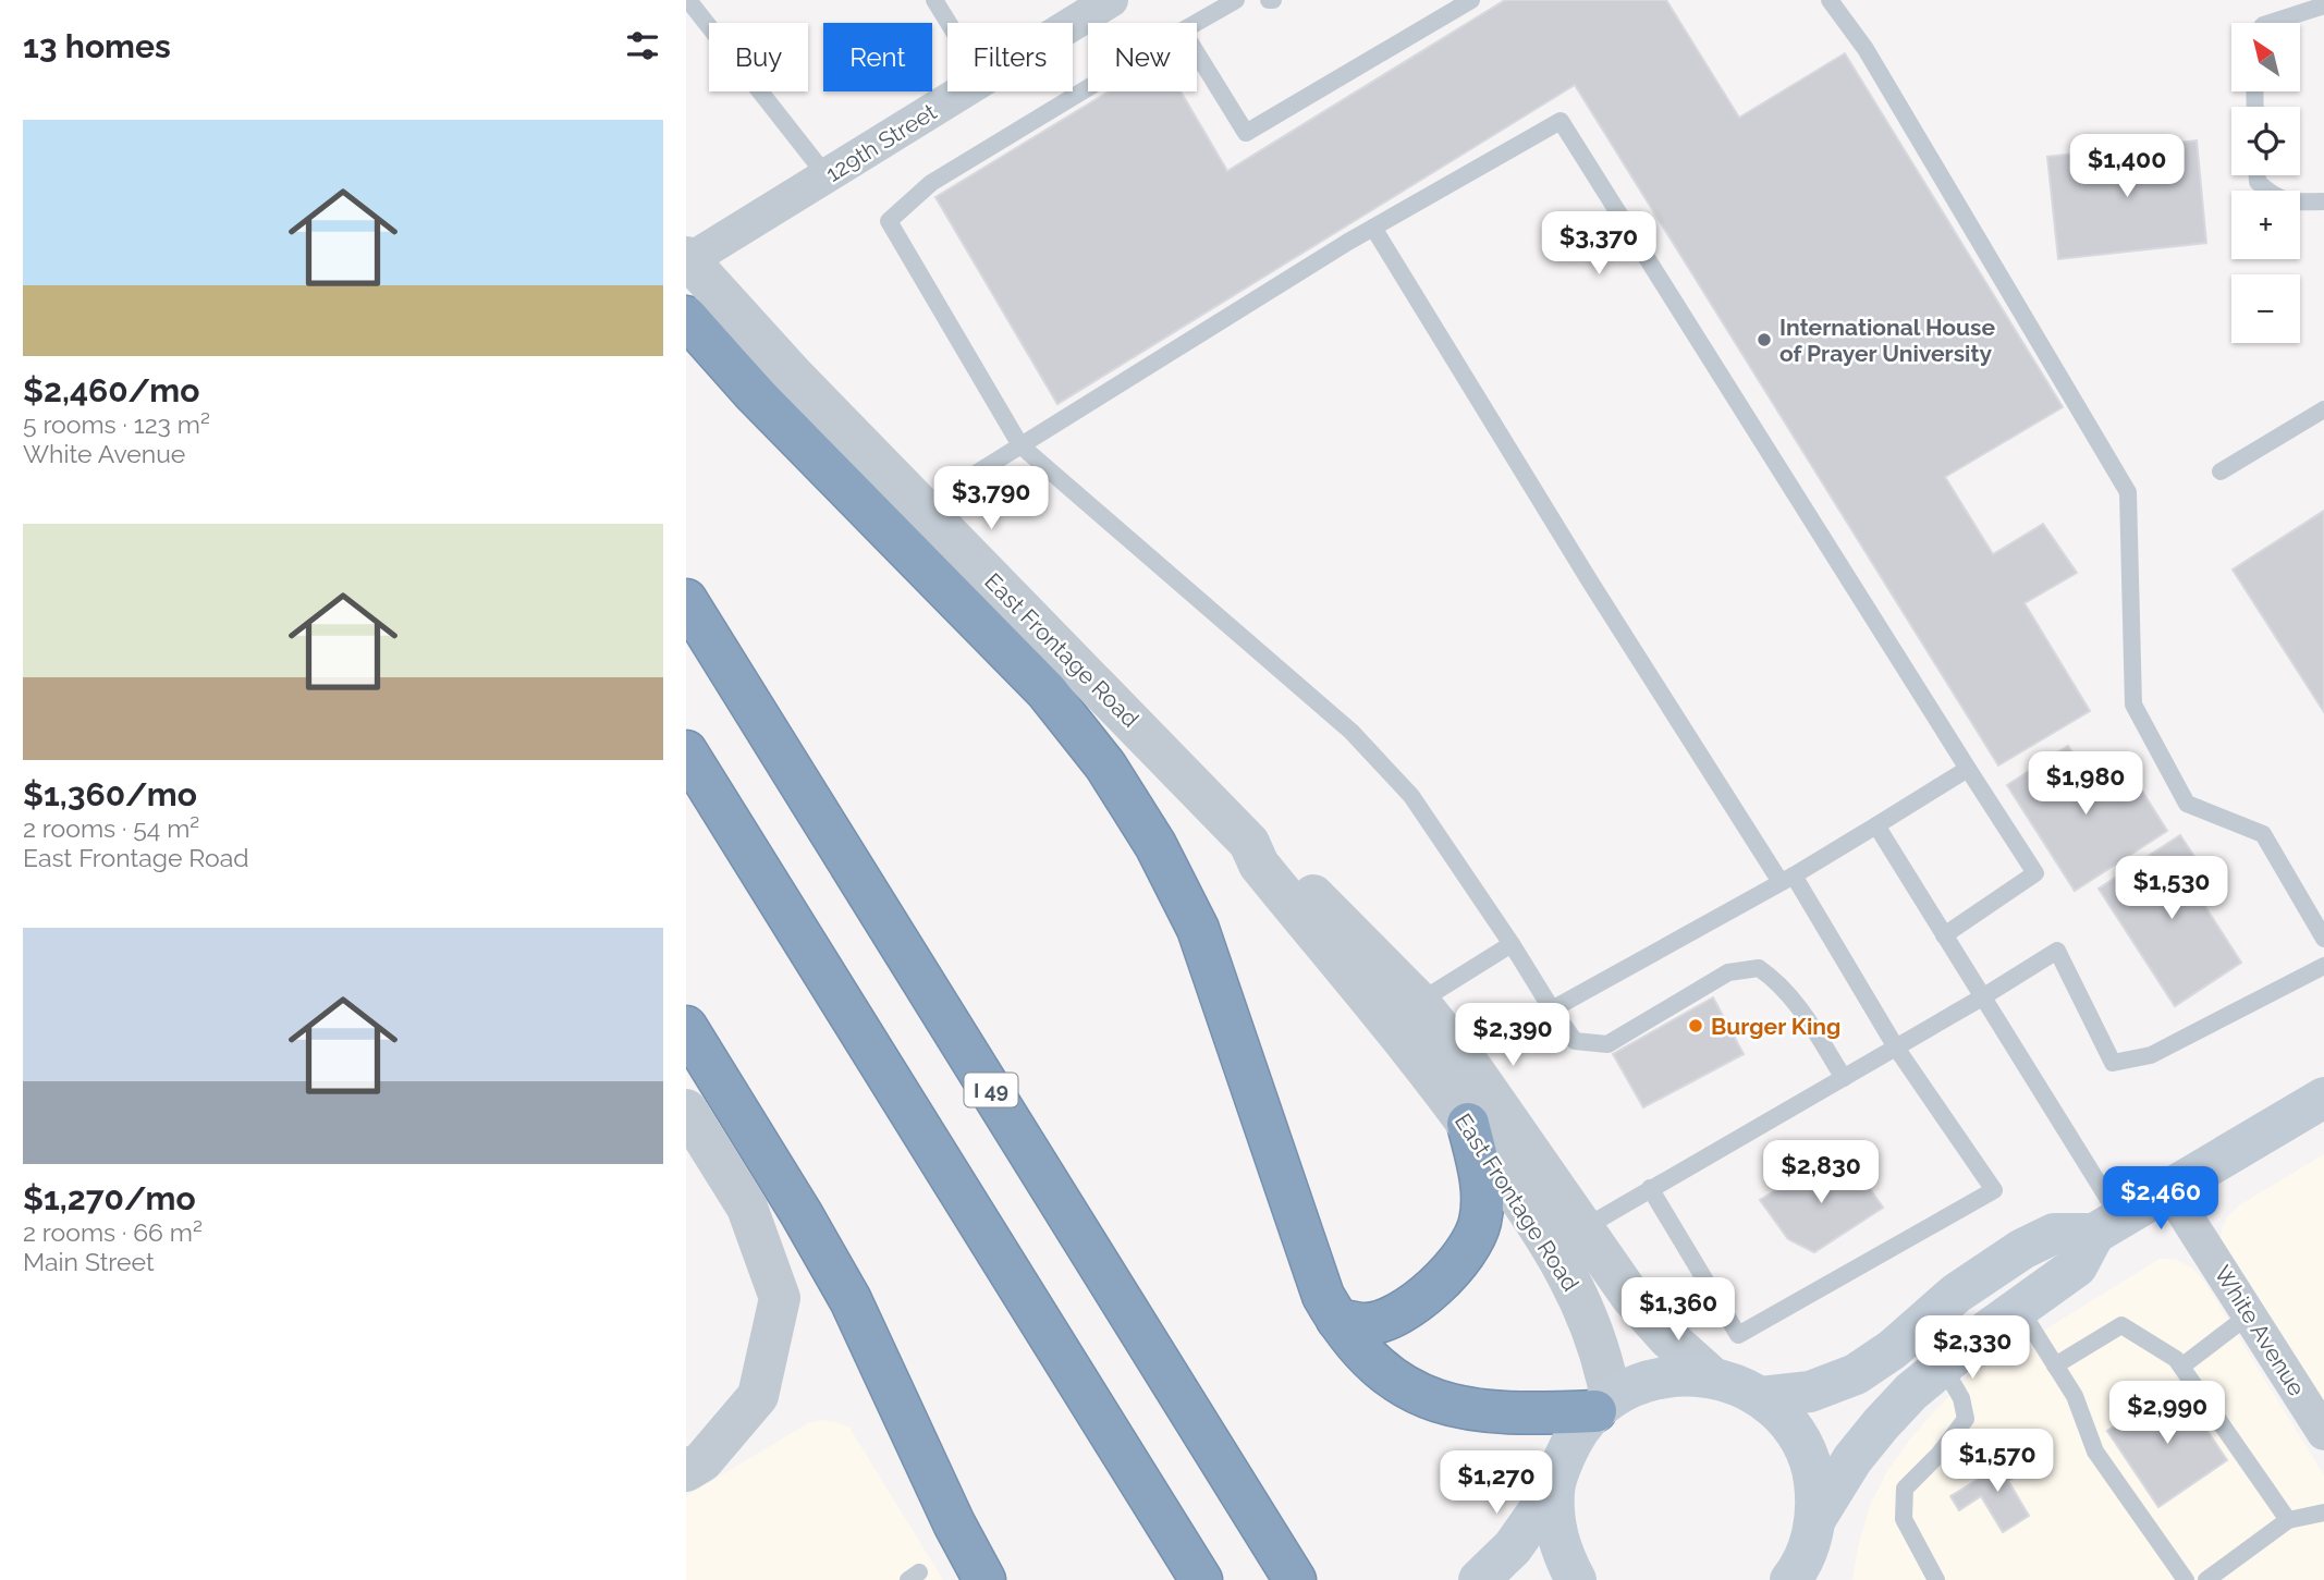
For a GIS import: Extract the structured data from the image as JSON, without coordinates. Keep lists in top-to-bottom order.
{
  "streets": {
    "highway": ["I 49"],
    "street": ["129th Street", "East Frontage Road", "White Avenue"]
  },
  "crossings": [
    ["129th Street", "East Frontage Road"]
  ],
  "places": ["International House of Prayer University", "Burger King"],
  "north": "top left",
  "page": {
    "heading": "13 homes",
    "map_buttons": ["+", "−"],
    "chip": [
      "Buy",
      "Rent",
      "Filters",
      "New"
    ],
    "list": [
      {
        "name": "$2,460/mo",
        "note": "5 rooms · 123 m² · White Avenue"
      },
      {
        "name": "$1,360/mo",
        "note": "2 rooms · 54 m² · East Frontage Road"
      },
      {
        "name": "$1,270/mo",
        "note": "2 rooms · 66 m² · Main Street"
      }
    ],
    "price": [
      "$1,400",
      "$3,370",
      "$3,790",
      "$1,980",
      "$1,530",
      "$2,390",
      "$2,830",
      "$2,460",
      "$1,360",
      "$2,330",
      "$2,990",
      "$1,570",
      "$1,270"
    ]
  }
}
